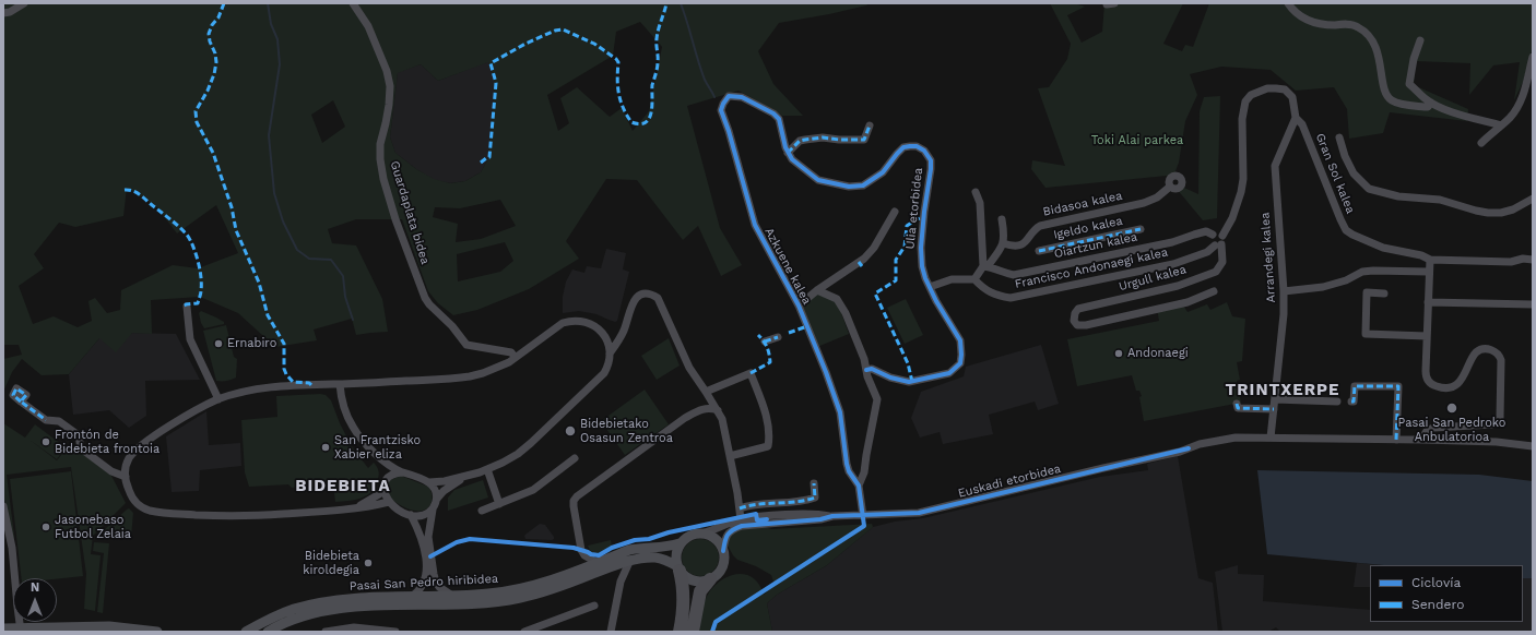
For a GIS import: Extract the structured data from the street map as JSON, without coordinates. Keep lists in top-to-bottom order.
{
  "streets": {
    "main road": ["Pasai San Pedro hiribidea"],
    "street": [
      "Gran Sol kalea",
      "Bidasoa kalea",
      "Ulia etorbidea",
      "Guardaplata bidea",
      "Igeldo kalea",
      "Oiartzun kalea",
      "Arrandegi kalea",
      "Azkuene kalea",
      "Francisco Andonaegi kalea",
      "Urgull kalea",
      "Euskadi etorbidea"
    ]
  },
  "crossings": [
    ["Gran Sol kalea", "Arrandegi kalea"],
    ["Ulia etorbidea", "Azkuene kalea"],
    ["Arrandegi kalea", "Euskadi etorbidea"],
    ["Francisco Andonaegi kalea", "Urgull kalea"],
    ["Euskadi etorbidea", "Pasai San Pedro hiribidea"]
  ],
  "districts": ["TRINTXERPE", "BIDEBIETA"],
  "parks": ["Toki Alai parkea"],
  "places": [
    "Ernabiro",
    "Andonaegi",
    "Pasai San Pedroko Anbulatorioa",
    "Bidebietako Osasun Zentroa",
    "Frontón de Bidebieta frontoia",
    "San Frantzisko Xabier eliza",
    "Jasonebaso Futbol Zelaia",
    "Bidebieta kiroldegia"
  ],
  "legend": ["Ciclovía", "Sendero"],
  "north": "top"
}
